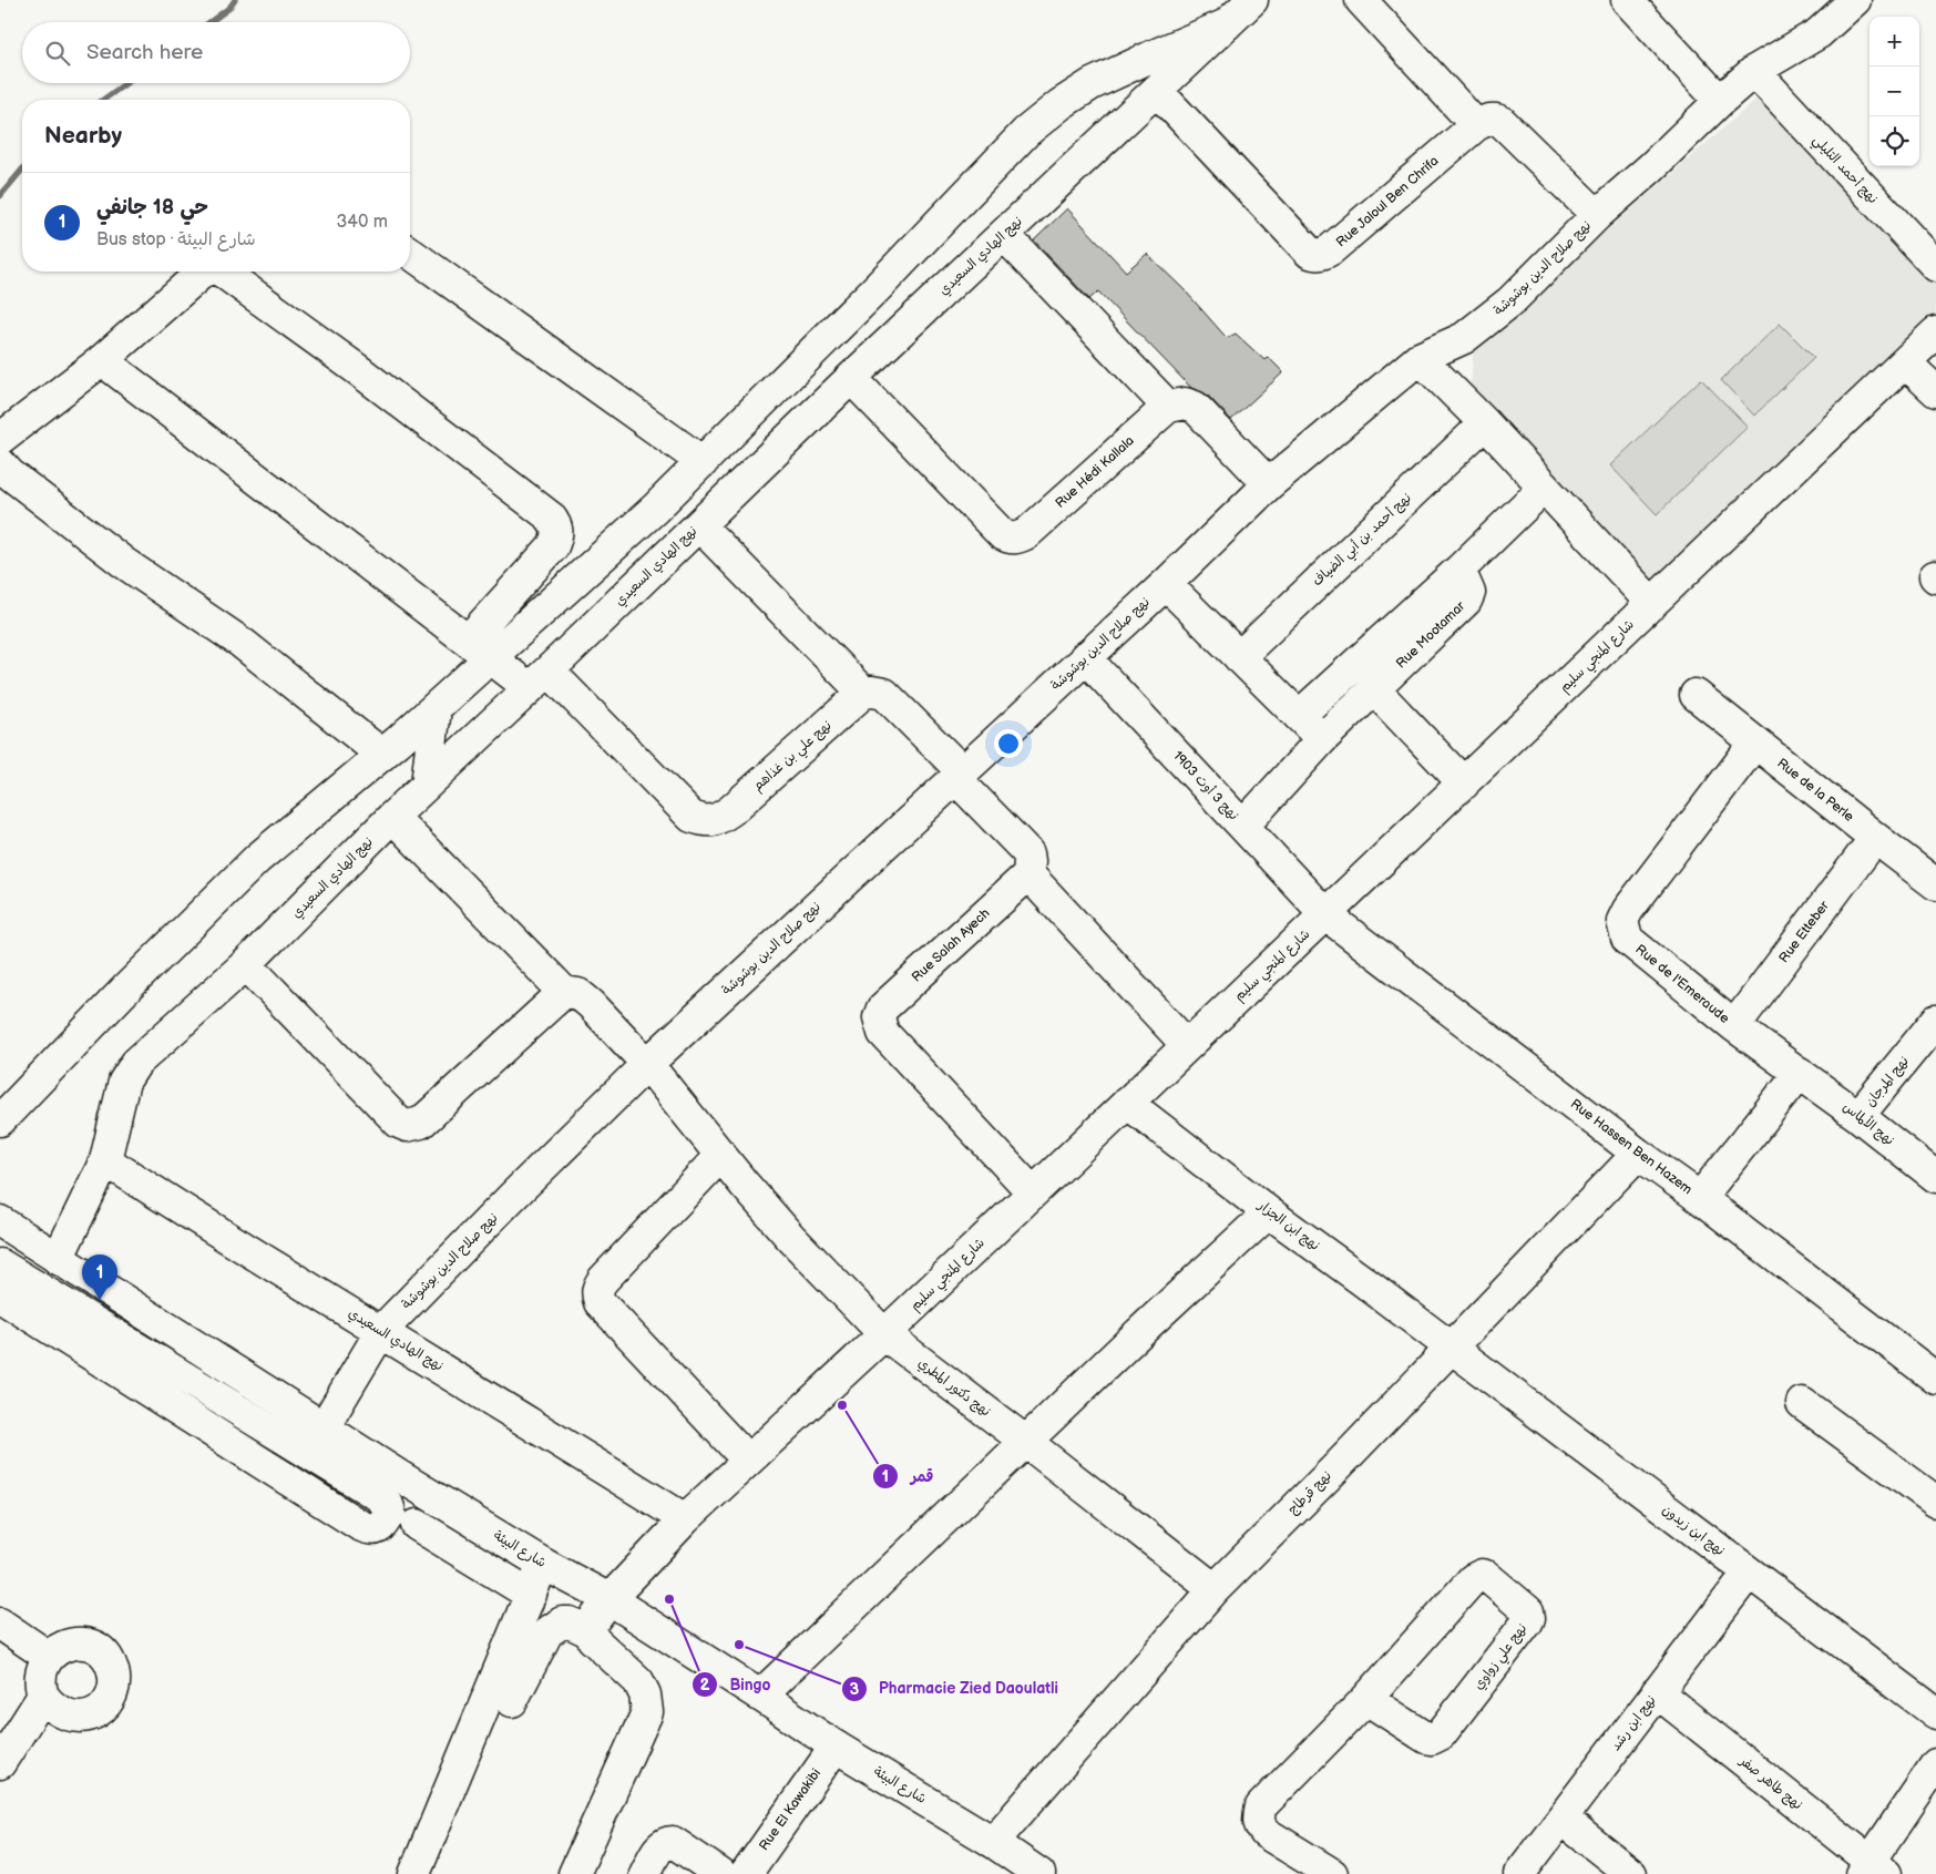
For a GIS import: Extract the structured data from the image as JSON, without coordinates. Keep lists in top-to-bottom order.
{
  "streets": {
    "street": [
      "نهج أحمد التليلي",
      "Rue Jaloul Ben Chrifa",
      "نهج الهادي السعيدي",
      "نهج صلاح الدين بوشوشة",
      "Rue Hédi Kallala",
      "نهج أحمد بن أبي الضياف",
      "Rue Mootamar",
      "شارع المنجي سليم",
      "نهج علي بن غذاهم",
      "نهج 3 أوت 1903",
      "Rue de la Perle",
      "Rue Etteber",
      "Rue Salah Ayech",
      "Rue de l'Emeraude",
      "نهج المرجان",
      "نهج الألماس",
      "Rue Hassen Ben Hazem",
      "نهج ابن الجزار",
      "نهج دكتور المطري",
      "نهج قرطاج",
      "نهج ابن زيدون",
      "شارع البيئة",
      "نهج علي زواوي",
      "نهج ابن رشد",
      "نهج طاهر صفر",
      "Rue El Kawakibi"
    ]
  },
  "crossings": [
    ["نهج أحمد التليلي", "نهج صلاح الدين بوشوشة"],
    ["Rue Jaloul Ben Chrifa", "نهج الهادي السعيدي"],
    ["نهج الهادي السعيدي", "نهج صلاح الدين بوشوشة"],
    ["نهج الهادي السعيدي", "Rue Hédi Kallala"],
    ["نهج الهادي السعيدي", "شارع المنجي سليم"],
    ["نهج الهادي السعيدي", "نهج علي بن غذاهم"],
    ["نهج الهادي السعيدي", "شارع البيئة"],
    ["نهج صلاح الدين بوشوشة", "نهج 3 أوت 1903"],
    ["نهج صلاح الدين بوشوشة", "نهج دكتور المطري"],
    ["نهج صلاح الدين بوشوشة", "شارع البيئة"],
    ["Rue Mootamar", "نهج 3 أوت 1903"],
    ["شارع المنجي سليم", "نهج 3 أوت 1903"],
    ["شارع المنجي سليم", "Rue Salah Ayech"],
    ["شارع المنجي سليم", "Rue Hassen Ben Hazem"],
    ["شارع المنجي سليم", "نهج ابن الجزار"],
    ["شارع المنجي سليم", "نهج دكتور المطري"],
    ["شارع المنجي سليم", "شارع البيئة"],
    ["نهج 3 أوت 1903", "Rue Hassen Ben Hazem"],
    ["Rue de la Perle", "Rue Etteber"],
    ["Rue de la Perle", "Rue de l'Emeraude"],
    ["Rue Etteber", "Rue de l'Emeraude"],
    ["Rue de l'Emeraude", "نهج الألماس"],
    ["نهج المرجان", "نهج الألماس"],
    ["Rue Hassen Ben Hazem", "نهج قرطاج"],
    ["نهج ابن الجزار", "نهج قرطاج"],
    ["نهج ابن الجزار", "نهج ابن زيدون"],
    ["نهج دكتور المطري", "نهج قرطاج"],
    ["نهج قرطاج", "نهج ابن زيدون"],
    ["نهج قرطاج", "شارع البيئة"],
    ["نهج ابن زيدون", "نهج ابن رشد"],
    ["شارع البيئة", "Rue El Kawakibi"],
    ["نهج ابن رشد", "نهج طاهر صفر"]
  ],
  "places": ["قمر", "Bingo", "Pharmacie Zied Daoulatli"],
  "page": {
    "map_buttons": ["+", "−"],
    "search": "Search here",
    "heading": "Nearby",
    "list": [
      {
        "mark": "1",
        "name": "حي 18 جانفي",
        "note": "Bus stop · شارع البيئة",
        "value": "340 m"
      }
    ],
    "pins": "1"
  }
}
